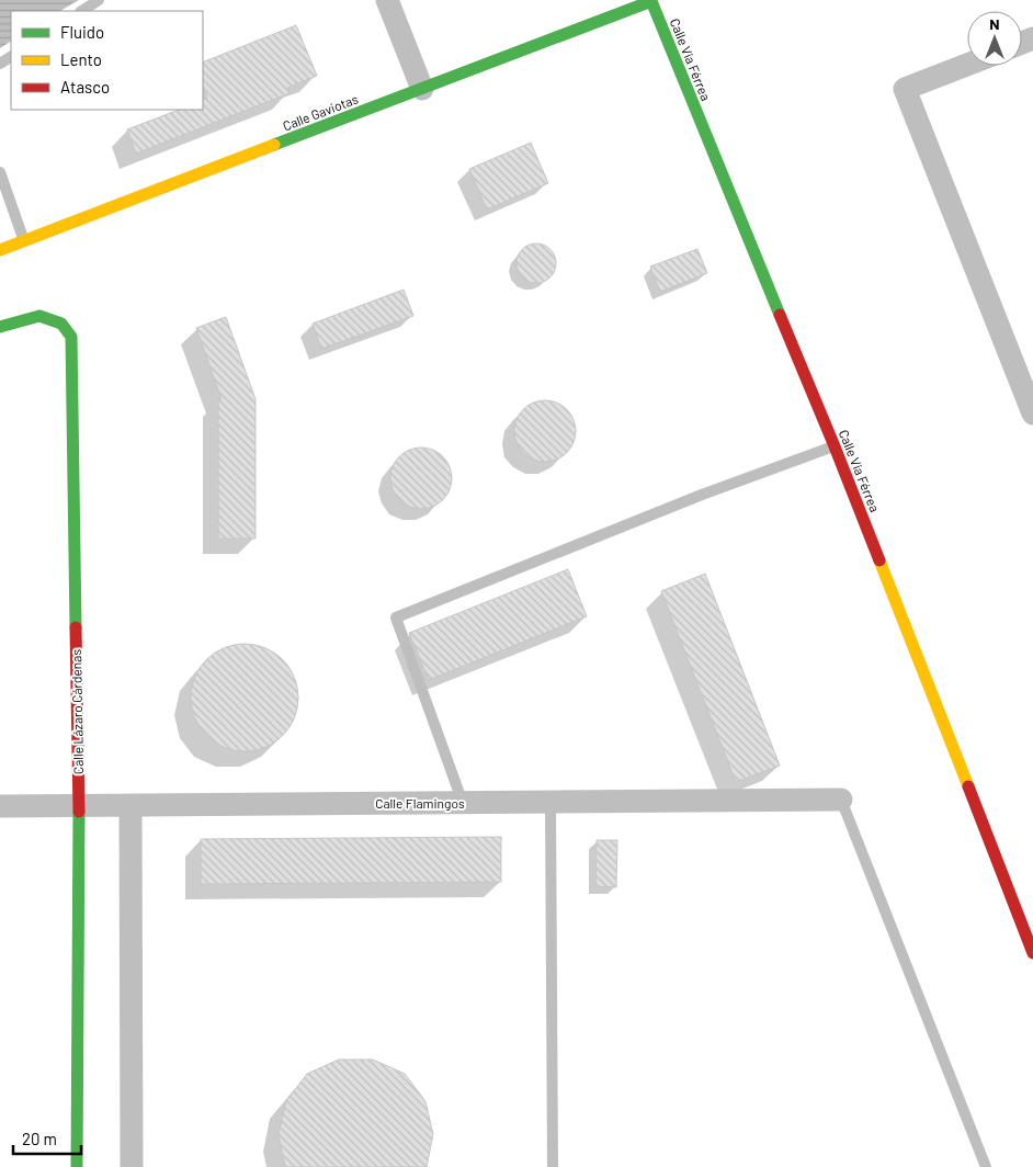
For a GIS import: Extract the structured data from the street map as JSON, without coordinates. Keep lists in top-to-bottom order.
{
  "streets": {
    "street": [
      "Calle Vía Férrea",
      "Calle Gaviotas",
      "Calle Lázaro Cárdenas",
      "Calle Flamingos"
    ]
  },
  "crossings": [
    ["Calle Vía Férrea", "Calle Gaviotas"],
    ["Calle Lázaro Cárdenas", "Calle Flamingos"]
  ],
  "legend": ["Fluido", "Lento", "Atasco"],
  "scale_bar": "20 m",
  "north": "top"
}
